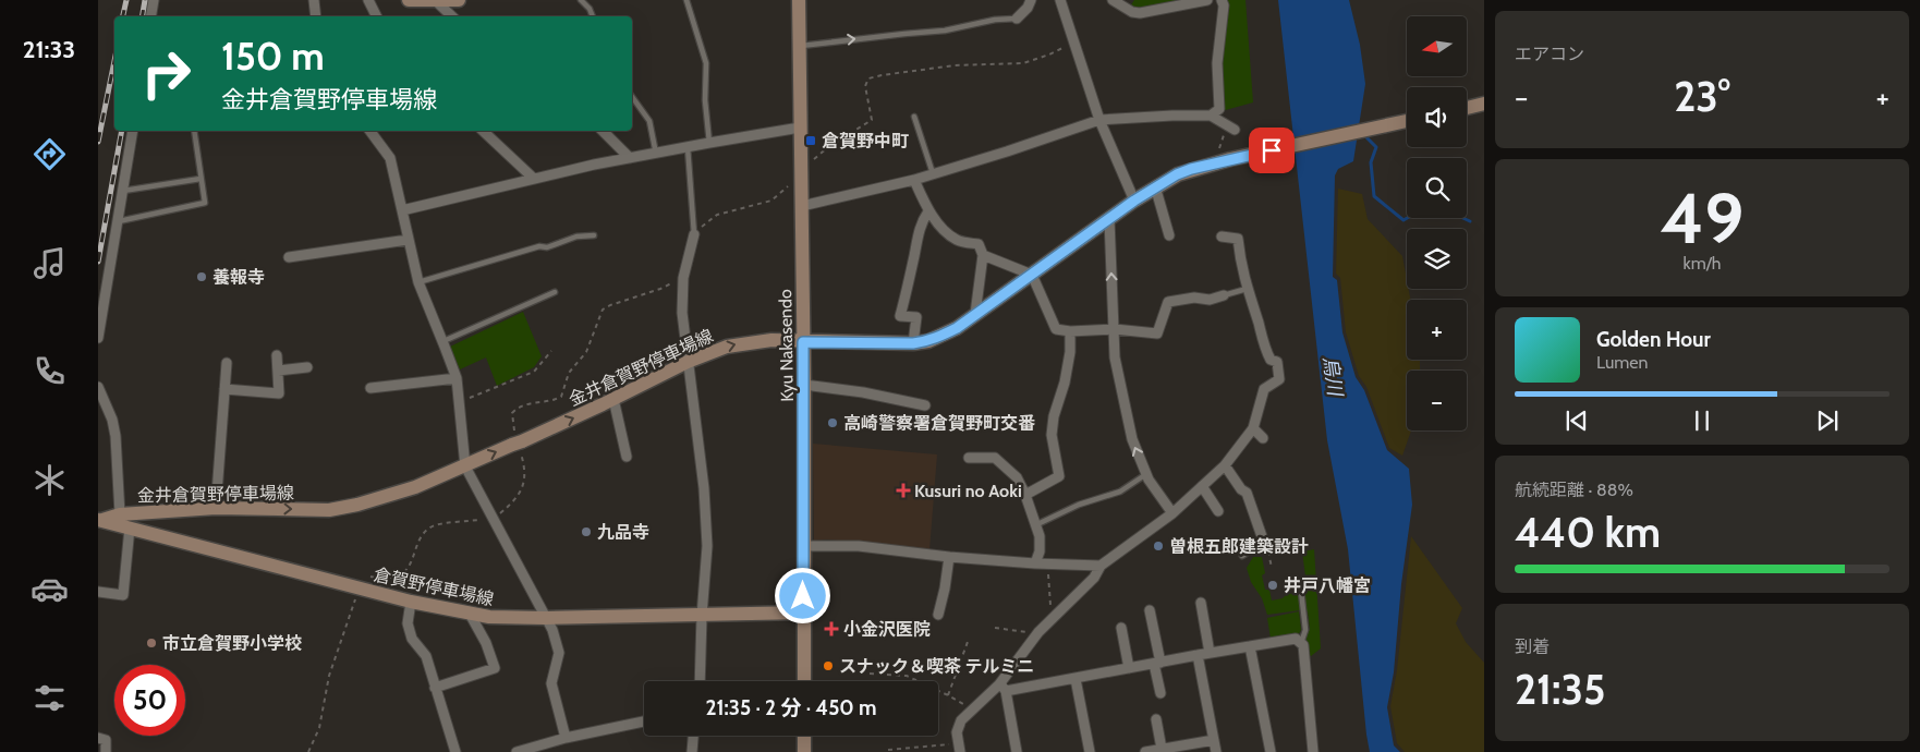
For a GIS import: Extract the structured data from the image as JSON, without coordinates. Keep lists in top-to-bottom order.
{
  "streets": {
    "main road": ["Kyu Nakasendo", "金井倉賀野停車場線", "倉賀野停車場線"]
  },
  "crossings": [
    ["Kyu Nakasendo", "金井倉賀野停車場線"],
    ["Kyu Nakasendo", "倉賀野停車場線"],
    ["金井倉賀野停車場線", "倉賀野停車場線"]
  ],
  "one_way": ["金井倉賀野停車場線"],
  "water": ["烏川"],
  "places": {
    "transit": ["倉賀野中町"],
    "other": [
      "養報寺",
      "高崎警察署倉賀野町交番",
      "九品寺",
      "曽根五郎建築設計",
      "井戸八幡宮",
      "市立倉賀野小学校",
      "スナック＆喫茶 テルミニ"
    ],
    "health": ["Kusuri no Aoki", "小金沢医院"]
  },
  "north": "left",
  "page": {
    "tabs": "21:33",
    "tile": [
      "エアコン",
      ["49", "km/h"],
      ["航続距離 · 88%", "440 km"],
      ["到着", "21:35"]
    ],
    "map_buttons": ["+", "−"],
    "turn": ["150 m", "金井倉賀野停車場線"],
    "heat": ["−", "23°", "+"],
    "song": ["Golden Hour", "Lumen"],
    "limit": "50",
    "trip": "21:35 · 2 分 · 450 m"
  }
}
